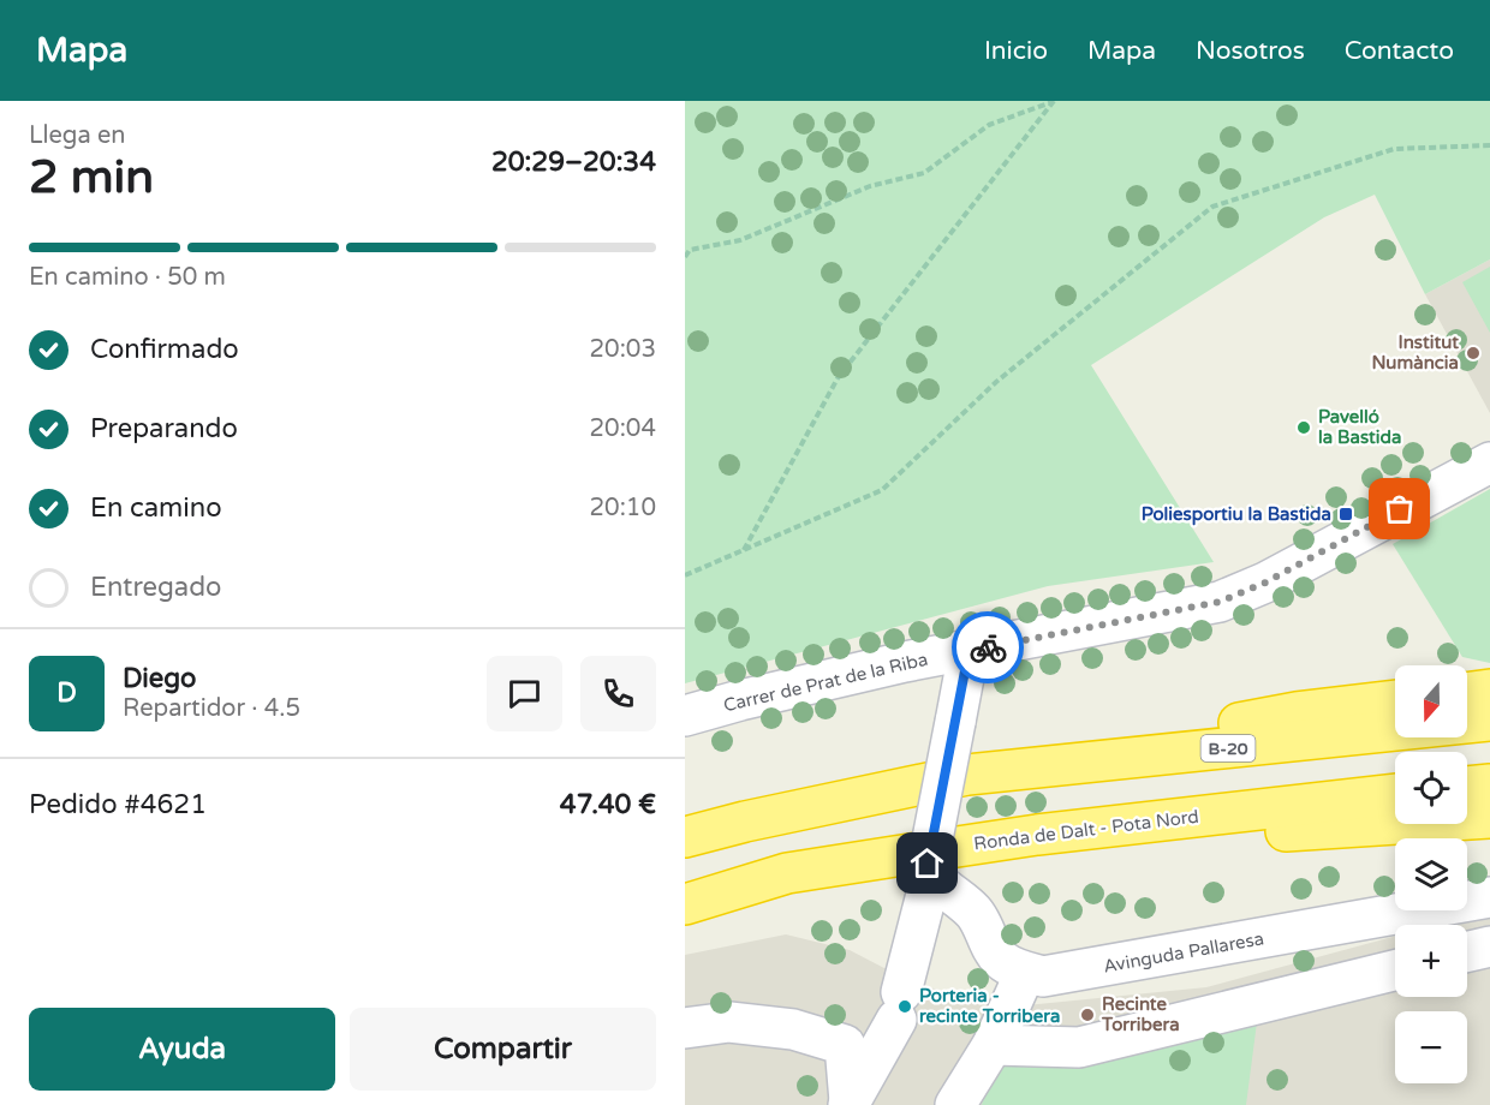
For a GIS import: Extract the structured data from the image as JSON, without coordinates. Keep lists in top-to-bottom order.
{
  "streets": {
    "highway": ["B-20", "Ronda de Dalt - Pota Nord"],
    "street": ["Carrer de Prat de la Riba", "Avinguda Pallaresa"]
  },
  "places": {
    "other": [
      "Institut Numància",
      "Pavelló la Bastida",
      "Porteria - recinte Torribera",
      "Recinte Torribera"
    ],
    "transit": ["Poliesportiu la Bastida"]
  },
  "north": "bottom",
  "page": {
    "header": "Mapa",
    "nav": [
      "Inicio",
      "Mapa",
      "Nosotros",
      "Contacto"
    ],
    "heading": ["2 min", "Llega en", "20:29–20:34"],
    "panel": [
      "Diego",
      "Repartidor · 4.5",
      "Pedido #4621",
      "47.40 €"
    ],
    "bar": "En camino · 50 m",
    "list": [
      ["Confirmado", "20:03"],
      ["Preparando", "20:04"],
      ["En camino", "20:10"],
      "Entregado"
    ],
    "round": "D",
    "map_buttons": ["+", "−"],
    "buttons": ["Ayuda", "Compartir"]
  }
}
